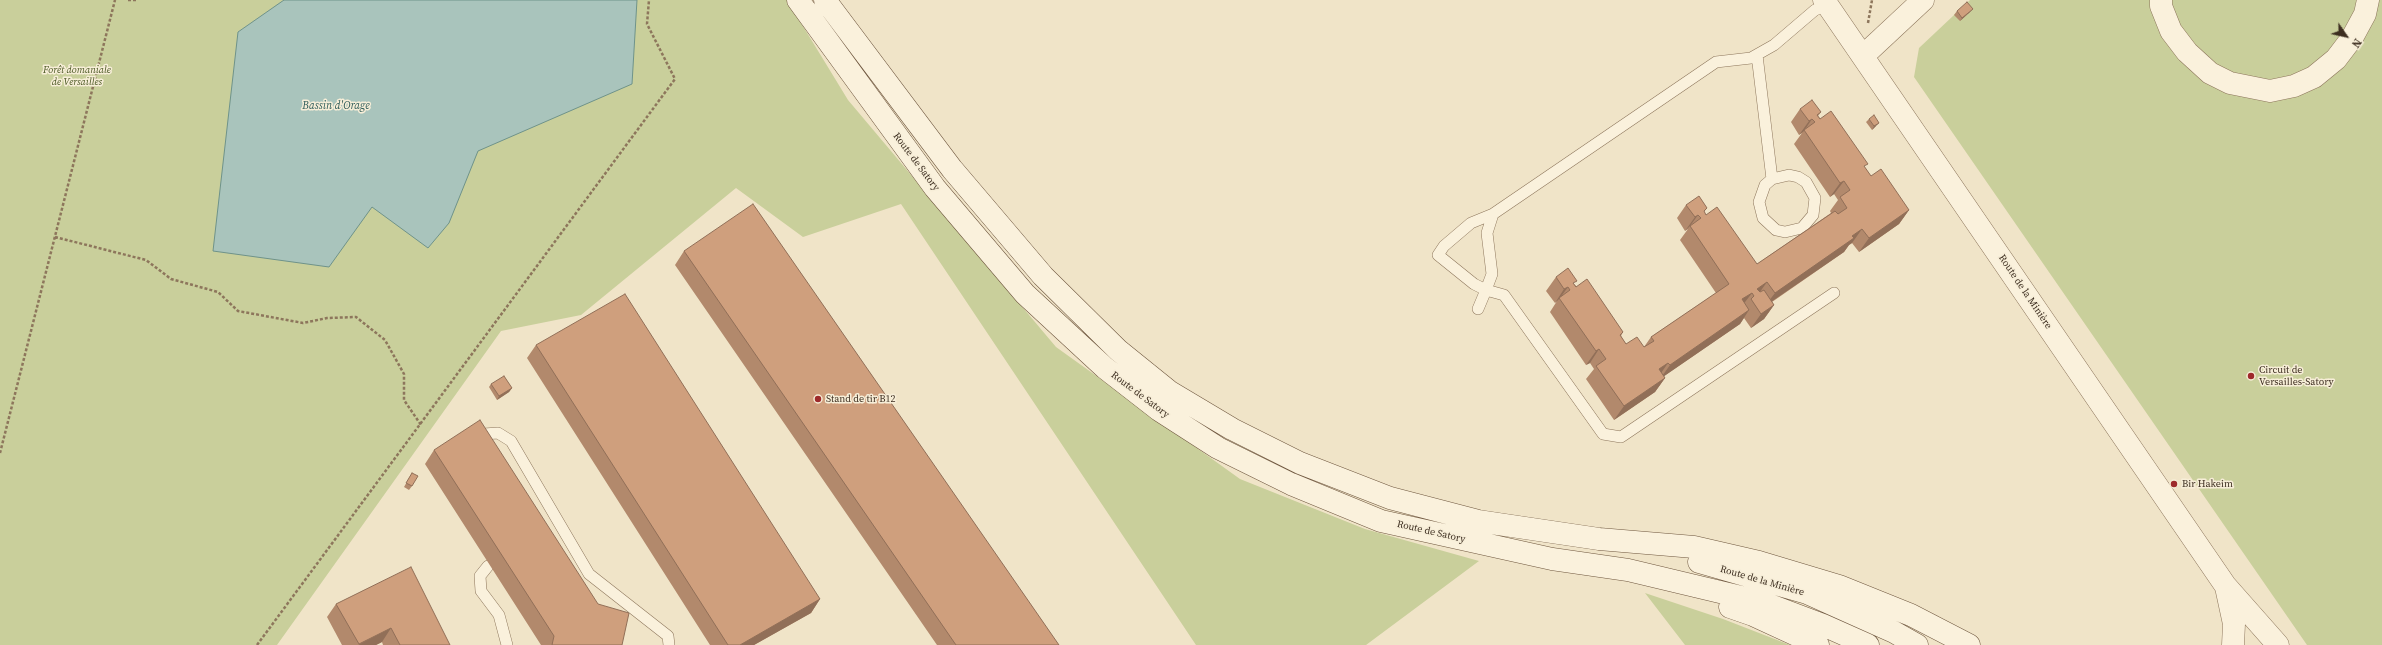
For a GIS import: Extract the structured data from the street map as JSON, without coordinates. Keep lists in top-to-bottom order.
{
  "streets": {
    "main road": ["Route de Satory", "Route de la Minière"]
  },
  "crossings": [
    ["Route de Satory", "Route de la Minière"]
  ],
  "water": ["Bassin d'Orage"],
  "parks": ["Forêt domaniale de Versailles"],
  "places": ["Circuit de Versailles-Satory", "Stand de tir B12", "Bir Hakeim"],
  "north": "bottom right"
}
